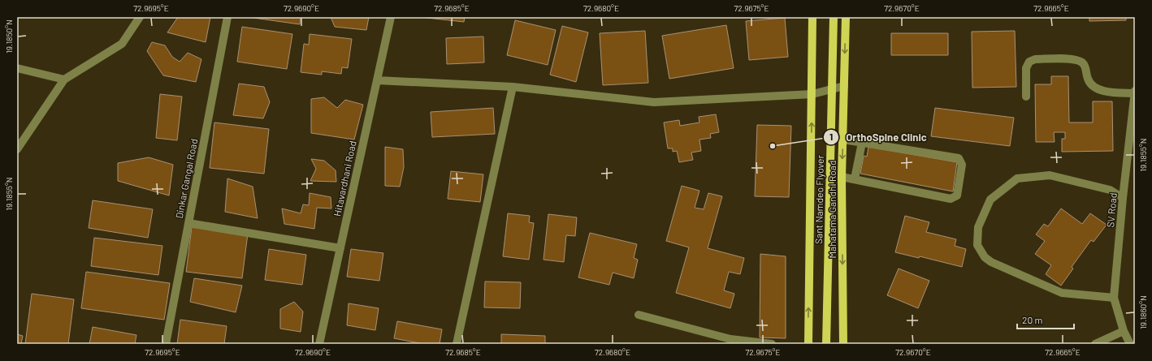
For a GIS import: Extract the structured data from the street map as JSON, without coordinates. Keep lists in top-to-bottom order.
{
  "streets": {
    "main road": ["Sant Namdeo Flyover", "Mahatama Gandhi Road"],
    "street": ["Dinkar Gangal Road", "Hitavardhani Road", "SV Road"]
  },
  "places": ["OrthoSpine Clinic"],
  "scale_bar": "20 m",
  "coordinates": [
    "72.9695°E",
    "72.9690°E",
    "72.9685°E",
    "72.9680°E",
    "72.9675°E",
    "72.9670°E",
    "72.9665°E",
    "19.1850°N",
    "19.1855°N",
    "19.1860°N"
  ]
}
